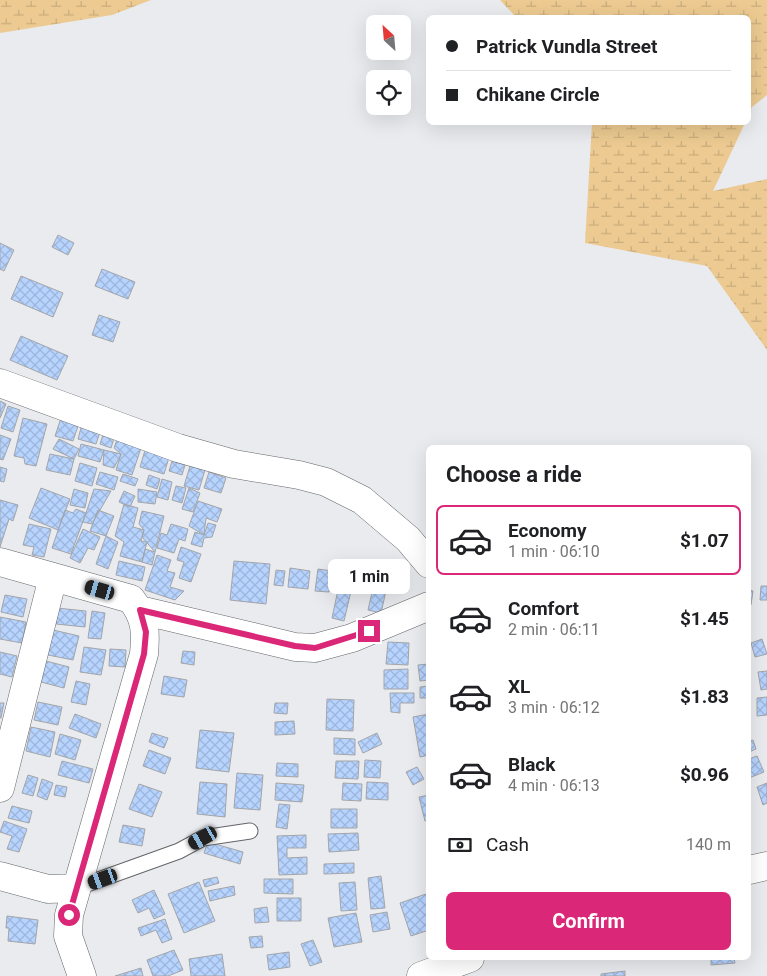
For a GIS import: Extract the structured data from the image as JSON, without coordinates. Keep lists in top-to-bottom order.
{
  "north": "top left",
  "page": {
    "banner": ["Patrick Vundla Street", "Chikane Circle"],
    "heading": "Choose a ride",
    "list": [
      {
        "name": "Economy",
        "note": "1 min · 06:10",
        "value": "$1.07"
      },
      {
        "name": "Comfort",
        "note": "2 min · 06:11",
        "value": "$1.45"
      },
      {
        "name": "XL",
        "note": "3 min · 06:12",
        "value": "$1.83"
      },
      {
        "name": "Black",
        "note": "4 min · 06:13",
        "value": "$0.96"
      }
    ],
    "bubble": "1 min",
    "pay": ["Cash", "140 m"],
    "buttons": "Confirm"
  }
}
